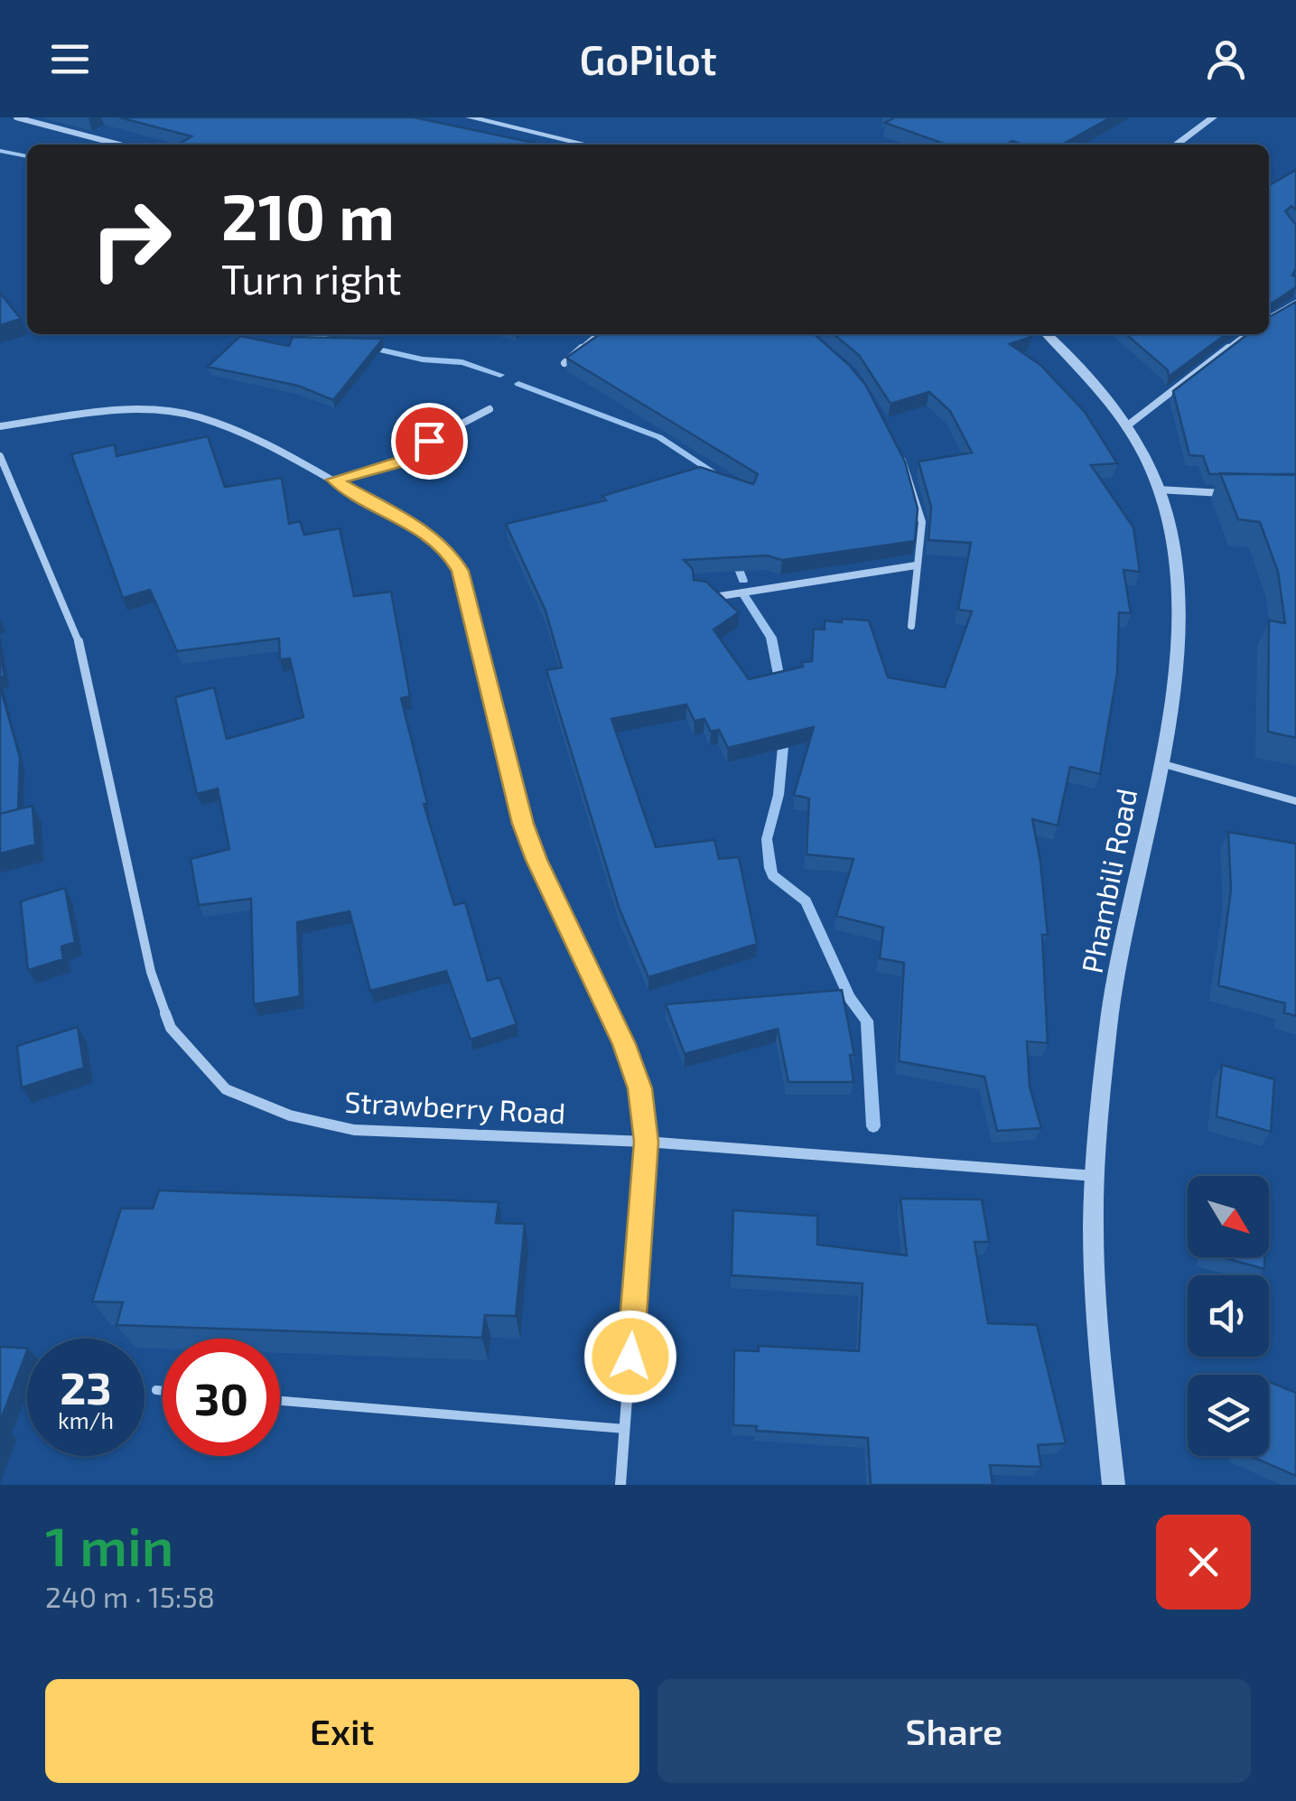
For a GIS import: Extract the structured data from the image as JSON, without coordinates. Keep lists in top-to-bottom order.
{
  "streets": {
    "street": ["Phambili Road", "Strawberry Road"]
  },
  "crossings": [
    ["Phambili Road", "Strawberry Road"]
  ],
  "north": "bottom right",
  "page": {
    "header": "GoPilot",
    "turn": ["210 m", "Turn right"],
    "speed": "23 km/h",
    "limit": "30",
    "heading": ["1 min", "240 m · 15:58"],
    "buttons": ["Exit", "Share"]
  }
}
